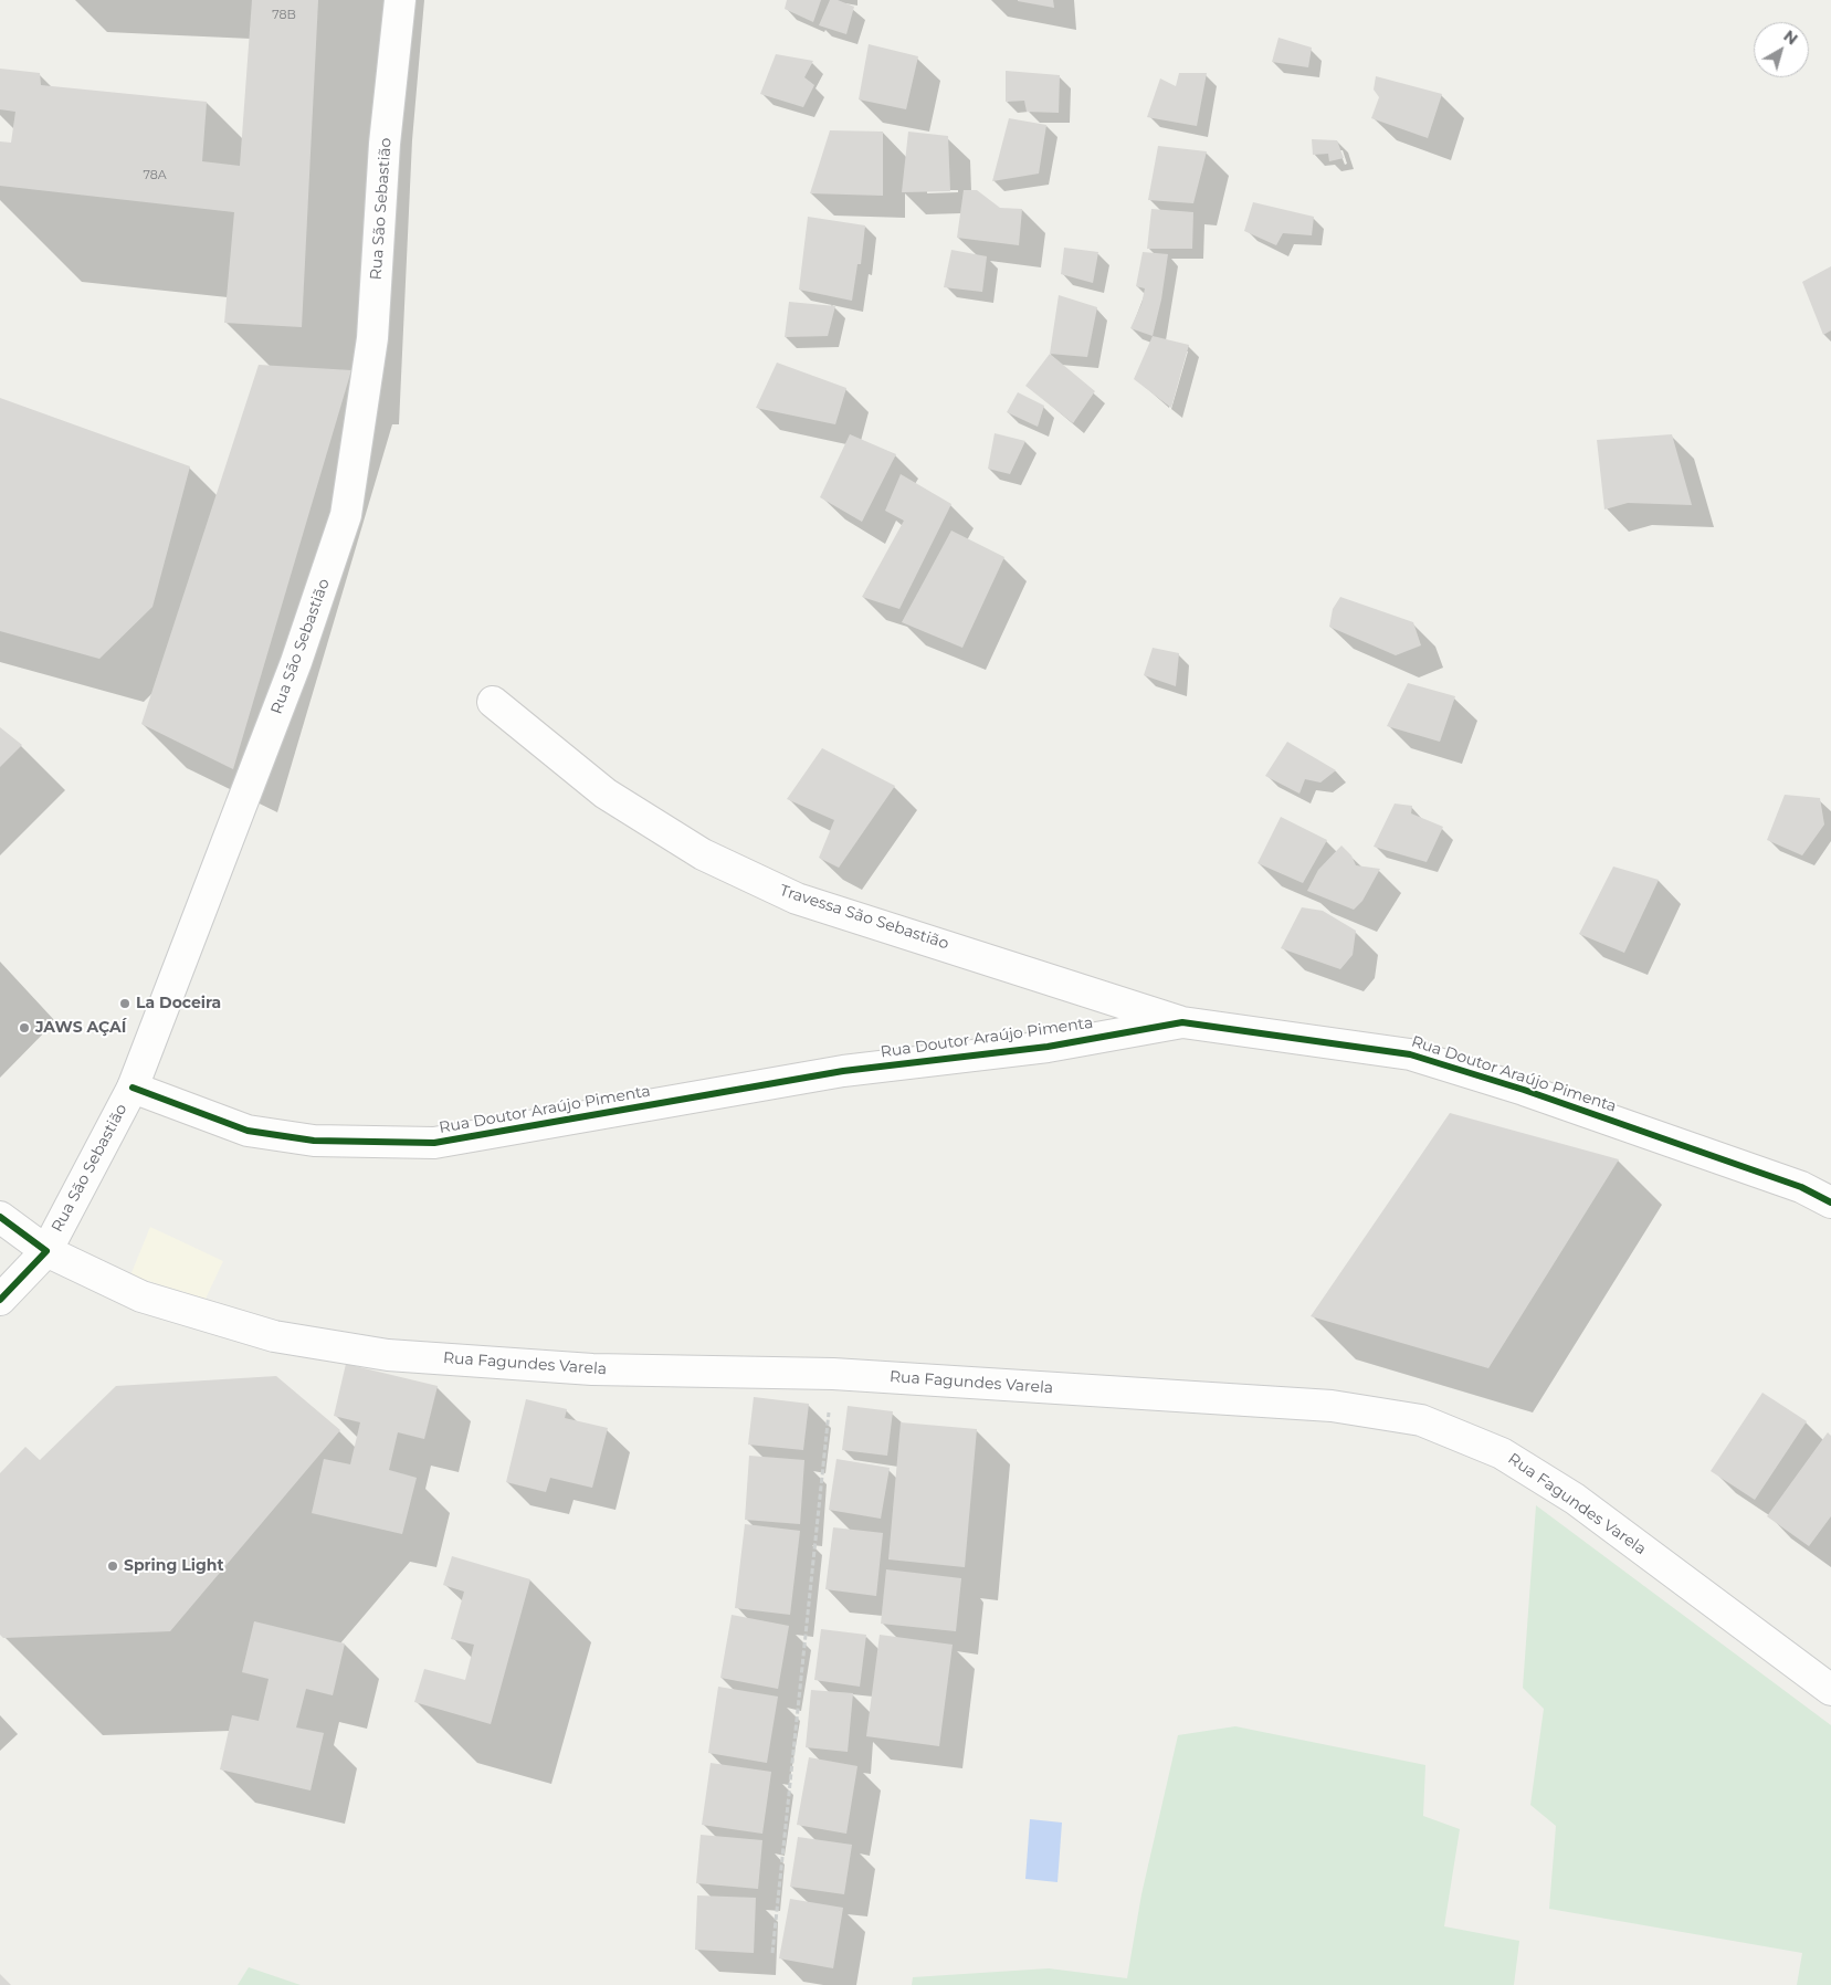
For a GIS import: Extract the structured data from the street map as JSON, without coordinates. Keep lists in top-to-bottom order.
{
  "streets": {
    "main road": [
      "Rua São Sebastião",
      "Travessa São Sebastião",
      "Rua Doutor Araújo Pimenta",
      "Rua Fagundes Varela"
    ]
  },
  "crossings": [
    ["Rua São Sebastião", "Rua Doutor Araújo Pimenta"],
    ["Rua São Sebastião", "Rua Fagundes Varela"],
    ["Travessa São Sebastião", "Rua Doutor Araújo Pimenta"]
  ],
  "places": ["La Doceira", "JAWS AÇAÍ", "Spring Light"],
  "house_numbers": ["78B", "78A"],
  "north": "top right"
}
